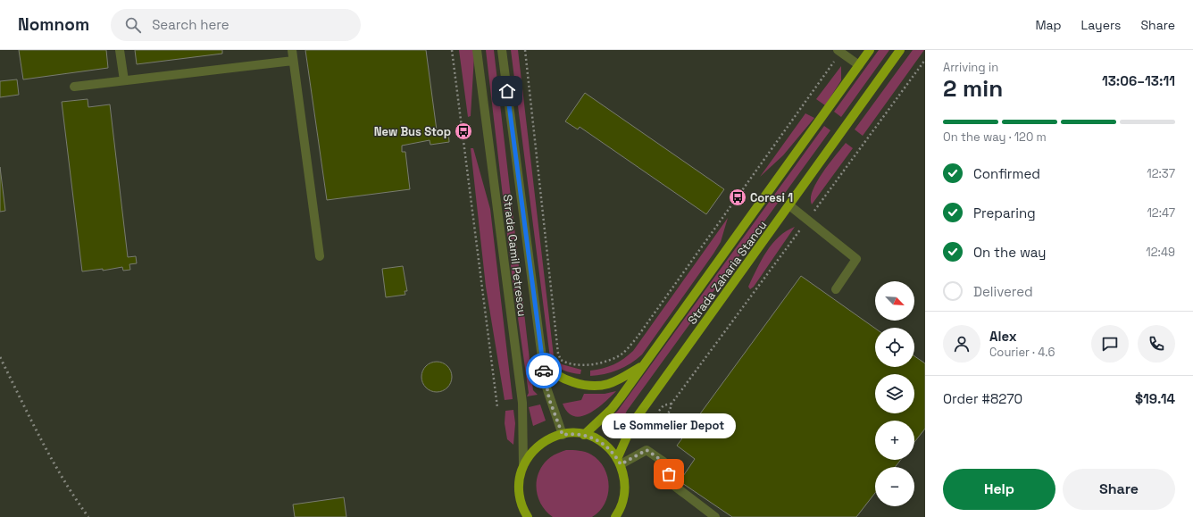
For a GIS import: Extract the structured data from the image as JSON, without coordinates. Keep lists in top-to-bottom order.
{
  "streets": {
    "main road": ["Strada Zaharia Stancu"],
    "street": ["Strada Camil Petrescu"]
  },
  "places": {
    "bus stop": ["New Bus Stop", "Coresi 1"],
    "other": ["Le Sommelier Depot"]
  },
  "north": "bottom right",
  "page": {
    "header": "Nomnom",
    "search": "Search here",
    "nav": ["Map", "Layers", "Share"],
    "heading": ["2 min", "Arriving in", "13:06–13:11"],
    "panel": [
      "Alex",
      "Courier · 4.6",
      "Order #8270",
      "$19.14"
    ],
    "bar": "On the way · 120 m",
    "list": [
      ["Confirmed", "12:37"],
      ["Preparing", "12:47"],
      ["On the way", "12:49"],
      "Delivered"
    ],
    "map_buttons": ["+", "−"],
    "bubble": "Le Sommelier Depot",
    "buttons": ["Help", "Share"]
  }
}
